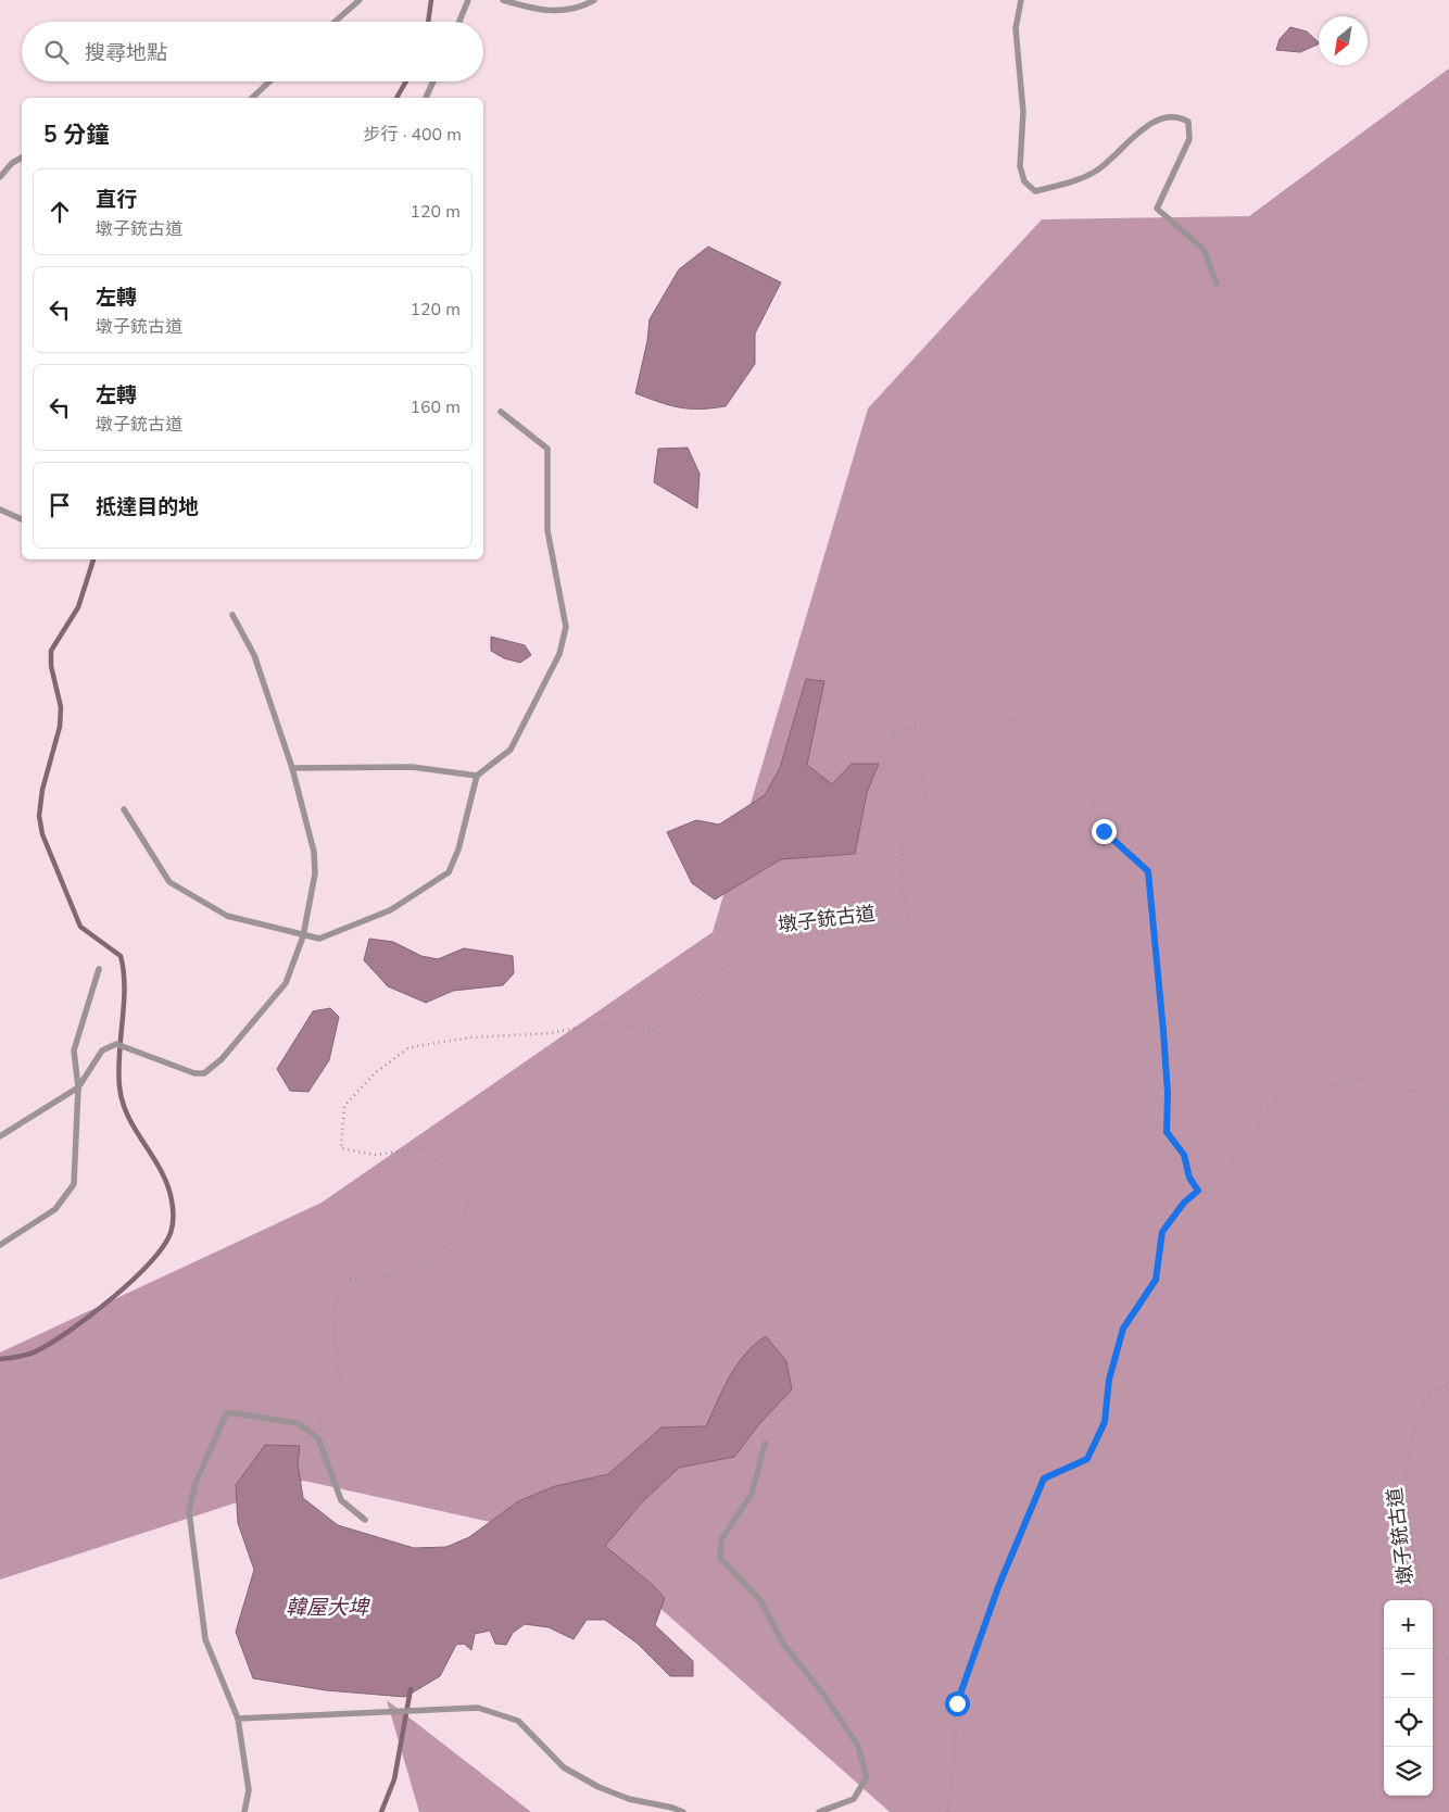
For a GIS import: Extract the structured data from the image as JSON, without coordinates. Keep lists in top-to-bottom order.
{
  "streets": {
    "path": ["墩子銃古道"]
  },
  "water": ["韓屋大埤"],
  "north": "bottom left",
  "page": {
    "search": "搜尋地點",
    "heading": ["5 分鐘", "步行 · 400 m"],
    "list": [
      ["直行", "墩子銃古道", "120 m"],
      ["左轉", "墩子銃古道", "120 m"],
      ["左轉", "墩子銃古道", "160 m"],
      "抵達目的地"
    ],
    "map_buttons": ["+", "−"]
  }
}
